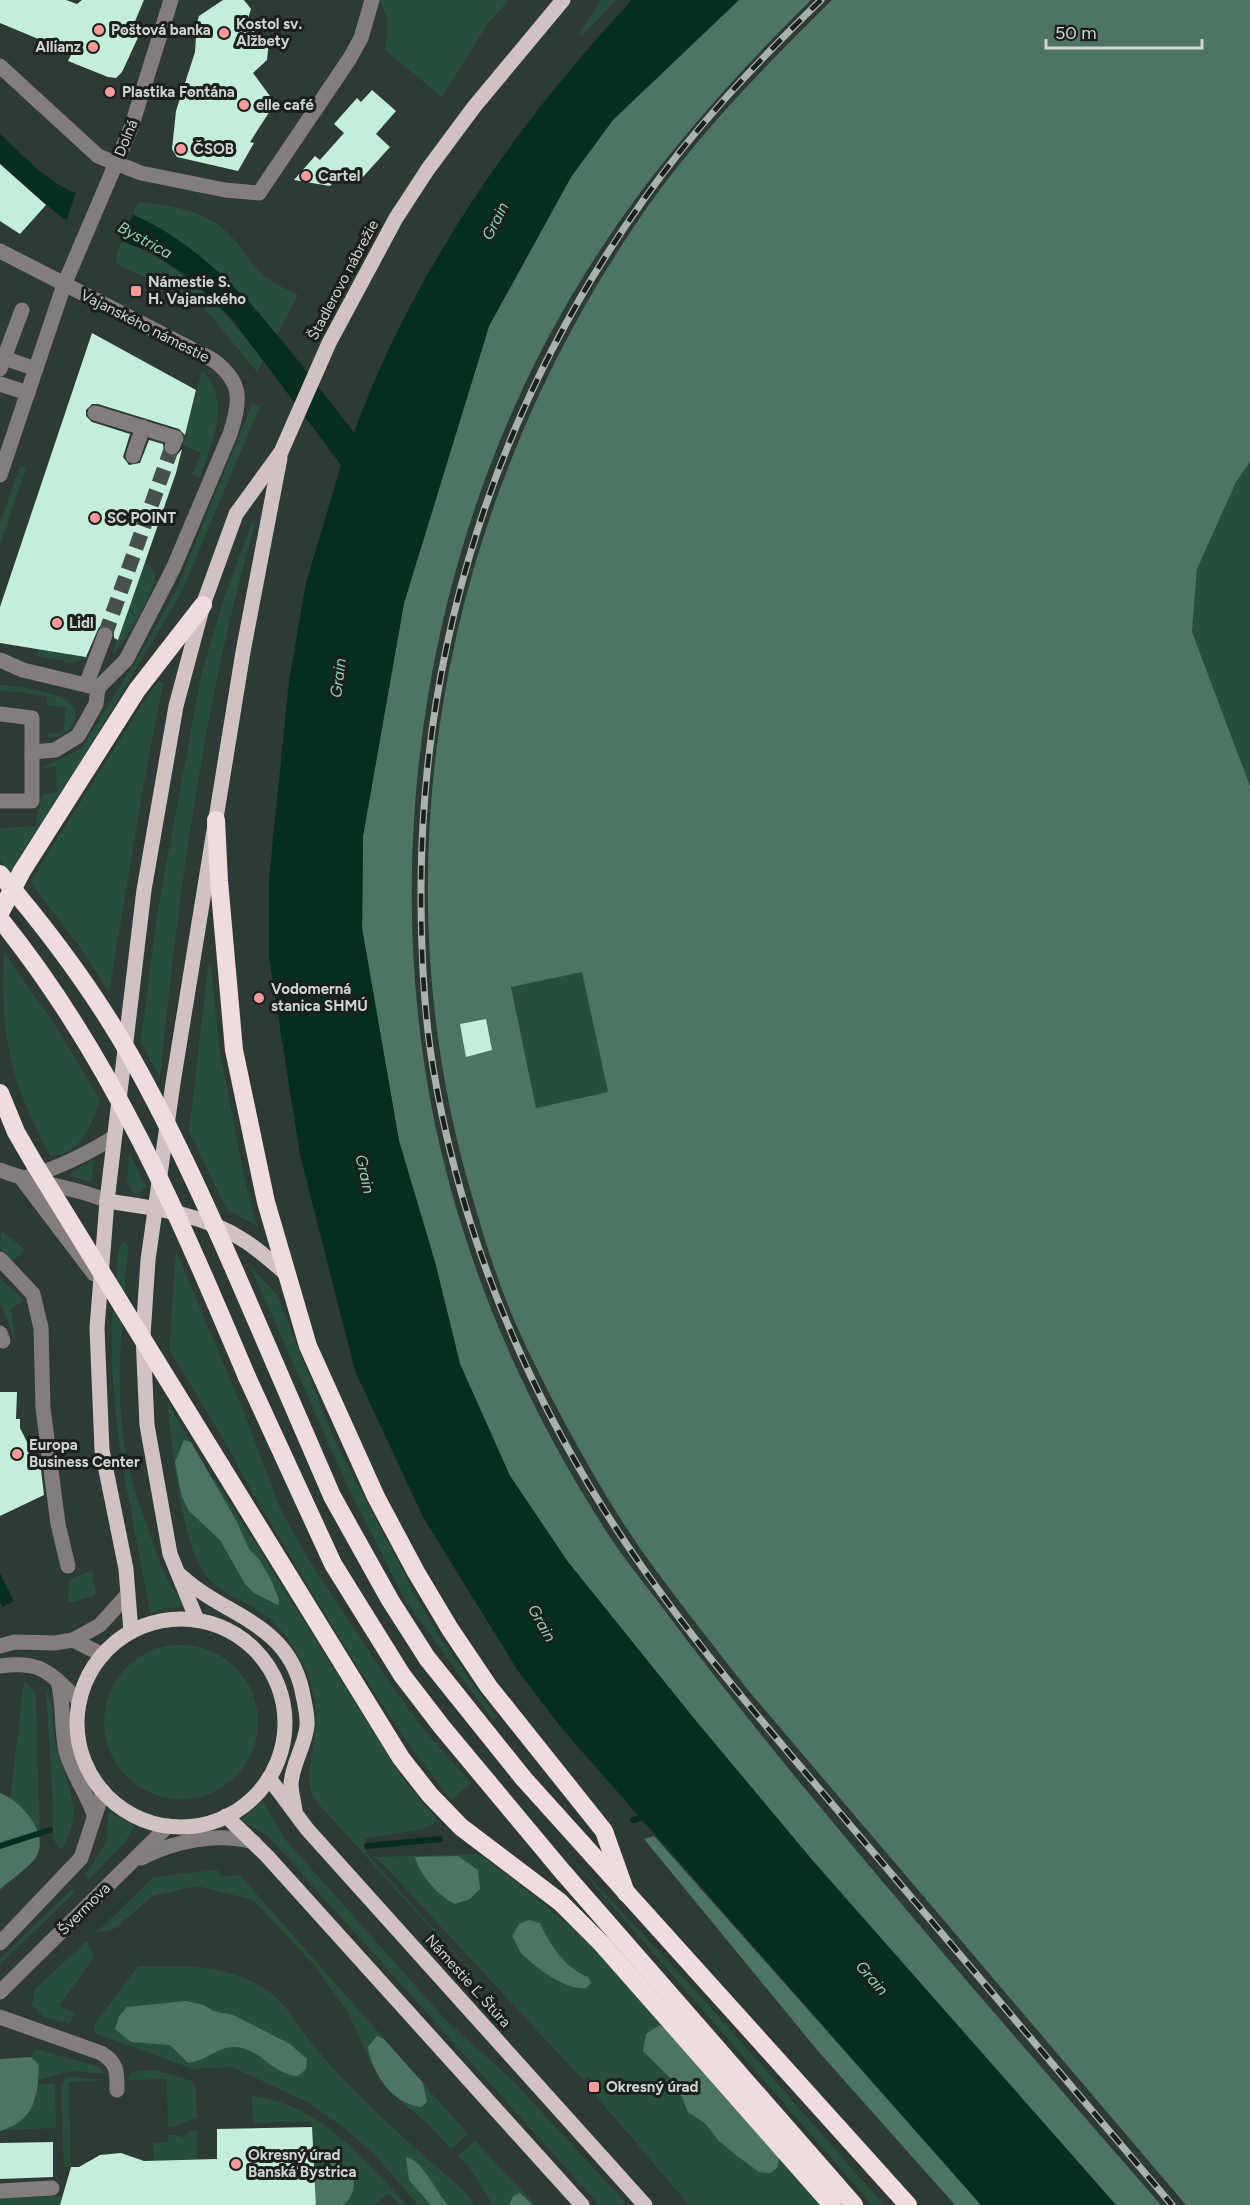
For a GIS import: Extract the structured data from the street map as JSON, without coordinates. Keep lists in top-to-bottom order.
{
  "streets": {
    "main road": ["Štadlerovo nábrežie", "Námestie Ľ. Štúra"],
    "street": ["Dolná", "Vajanského námestie", "Švermova"]
  },
  "crossings": [
    ["Dolná", "Vajanského námestie"],
    ["Štadlerovo nábrežie", "Švermova"],
    ["Štadlerovo nábrežie", "Námestie Ľ. Štúra"],
    ["Švermova", "Námestie Ľ. Štúra"]
  ],
  "water": ["Grain", "Bystrica"],
  "places": {
    "other": [
      "Poštová banka",
      "Kostol sv. Alžbety",
      "Allianz",
      "Plastika Fontána",
      "elle café",
      "ČSOB",
      "Cartel",
      "SC POINT",
      "Lidl",
      "Vodomerná stanica SHMÚ",
      "Europa Business Center",
      "Okresný úrad Banská Bystrica"
    ],
    "transit": ["Námestie S. H. Vajanského", "Okresný úrad"]
  },
  "scale_bar": "50 m"
}
